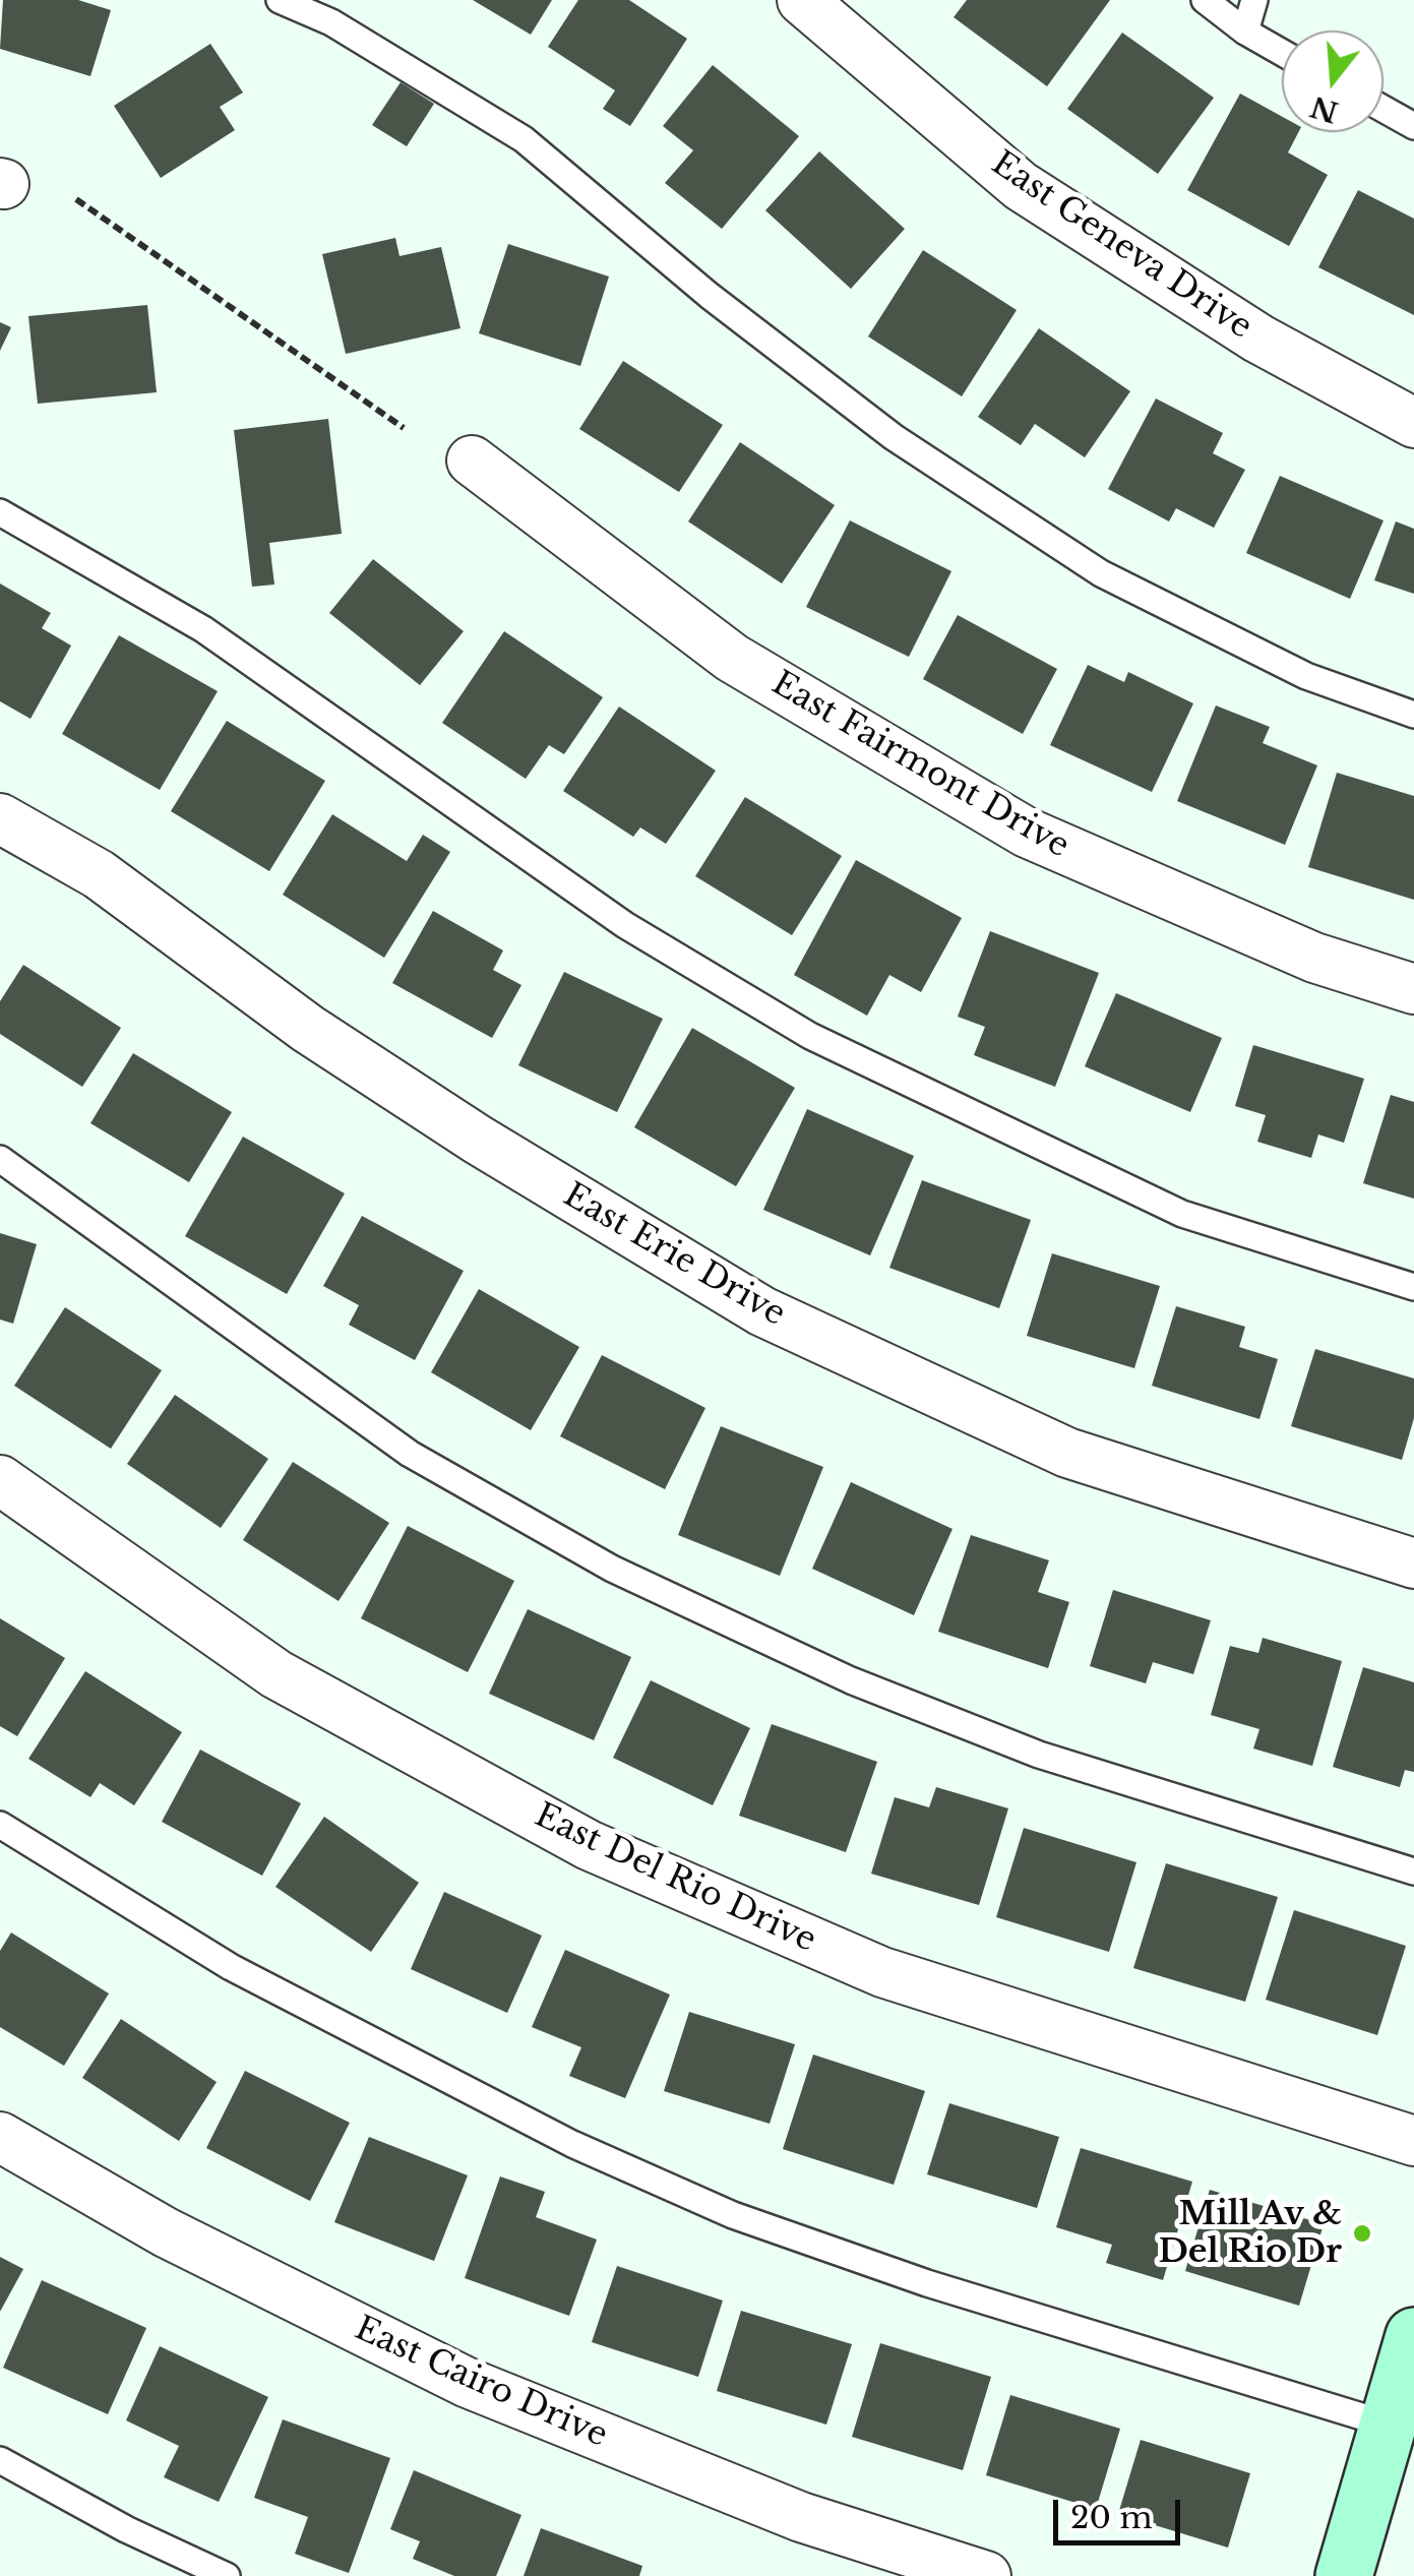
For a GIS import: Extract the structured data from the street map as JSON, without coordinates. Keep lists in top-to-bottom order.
{
  "streets": {
    "street": [
      "East Geneva Drive",
      "East Fairmont Drive",
      "East Erie Drive",
      "East Del Rio Drive",
      "East Cairo Drive"
    ]
  },
  "places": ["Mill Av & Del Rio Dr"],
  "scale_bar": "20 m",
  "north": "bottom"
}
